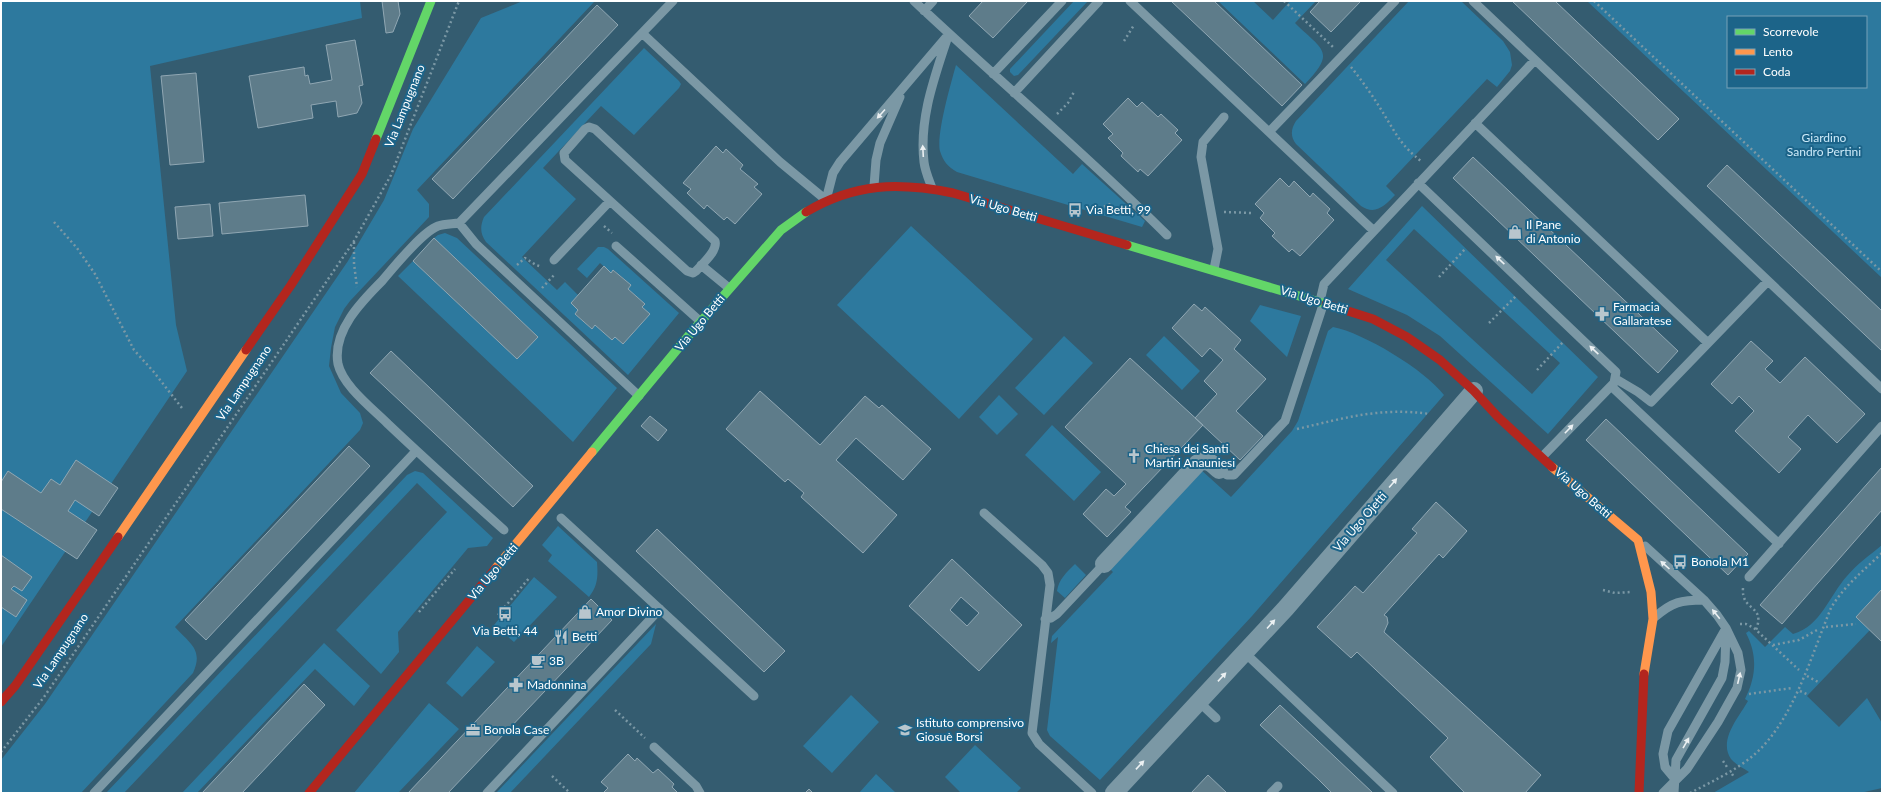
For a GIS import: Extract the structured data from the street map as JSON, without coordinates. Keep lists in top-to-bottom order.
{
  "streets": {
    "street": ["Via Lampugnano", "Via Ugo Betti", "Via Ugo Ojetti"]
  },
  "crossings": [
    ["Via Ugo Betti", "Via Ugo Ojetti"]
  ],
  "one_way": ["Via Ugo Ojetti"],
  "parks": ["Giardino Sandro Pertini"],
  "places": {
    "bus stop": ["Via Betti, 99", "Bonola M1", "Via Betti, 44"],
    "shop": ["Il Pane di Antonio", "Amor Divino"],
    "pharmacy": ["Farmacia Gallaratese", "Madonnina"],
    "church": ["Chiesa dei Santi Martiri Anauniesi"],
    "restaurant": ["Betti"],
    "cafe": ["3B"],
    "office": ["Bonola Case"],
    "school or university": ["Istituto comprensivo Giosuè Borsi"]
  },
  "legend": ["Scorrevole", "Lento", "Coda"]
}
